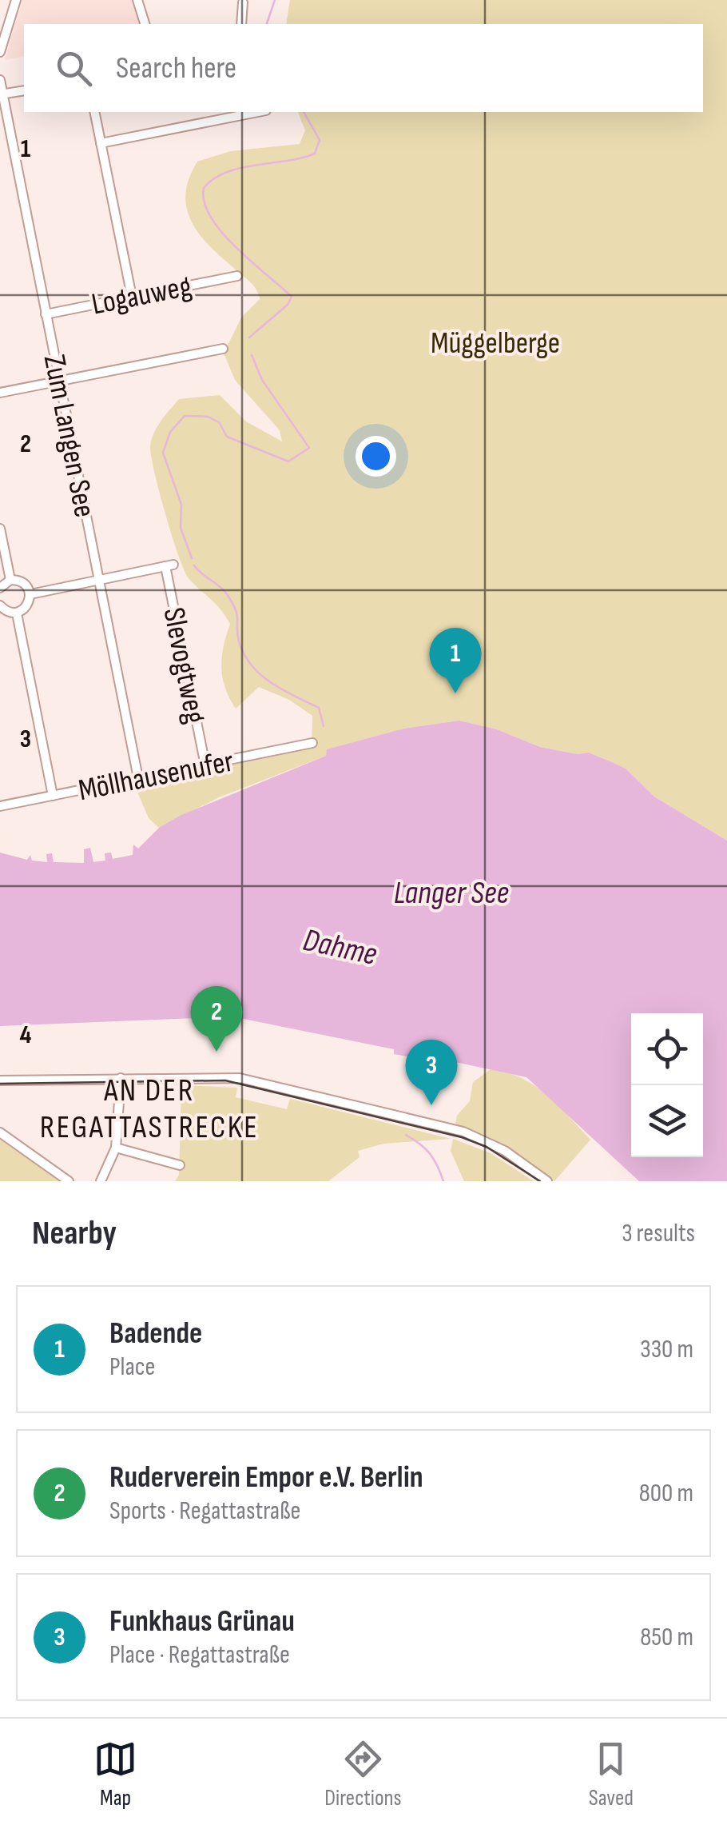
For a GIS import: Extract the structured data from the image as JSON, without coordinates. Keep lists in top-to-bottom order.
{
  "streets": {
    "street": [
      "Logauweg",
      "Zum Langen See",
      "Slevogtweg",
      "Möllhausenufer"
    ]
  },
  "crossings": [
    ["Logauweg", "Zum Langen See"],
    ["Zum Langen See", "Slevogtweg"],
    ["Zum Langen See", "Möllhausenufer"],
    ["Slevogtweg", "Möllhausenufer"]
  ],
  "districts": ["AN DER REGATTASTRECKE"],
  "water": ["Langer See", "Dahme"],
  "parks": ["Müggelberge"],
  "page": {
    "search": "Search here",
    "pins": ["1", "2", "3"],
    "heading": ["Nearby", "3 results"],
    "list": [
      {
        "mark": "1",
        "name": "Badende",
        "note": "Place",
        "value": "330 m"
      },
      {
        "mark": "2",
        "name": "Ruderverein Empor e.V. Berlin",
        "note": "Sports · Regattastraße",
        "value": "800 m"
      },
      {
        "mark": "3",
        "name": "Funkhaus Grünau",
        "note": "Place · Regattastraße",
        "value": "850 m"
      }
    ],
    "nav": ["Map", "Directions", "Saved"]
  },
  "grid": {
    "rows": [
      "1",
      "2",
      "3",
      "4"
    ]
  }
}
